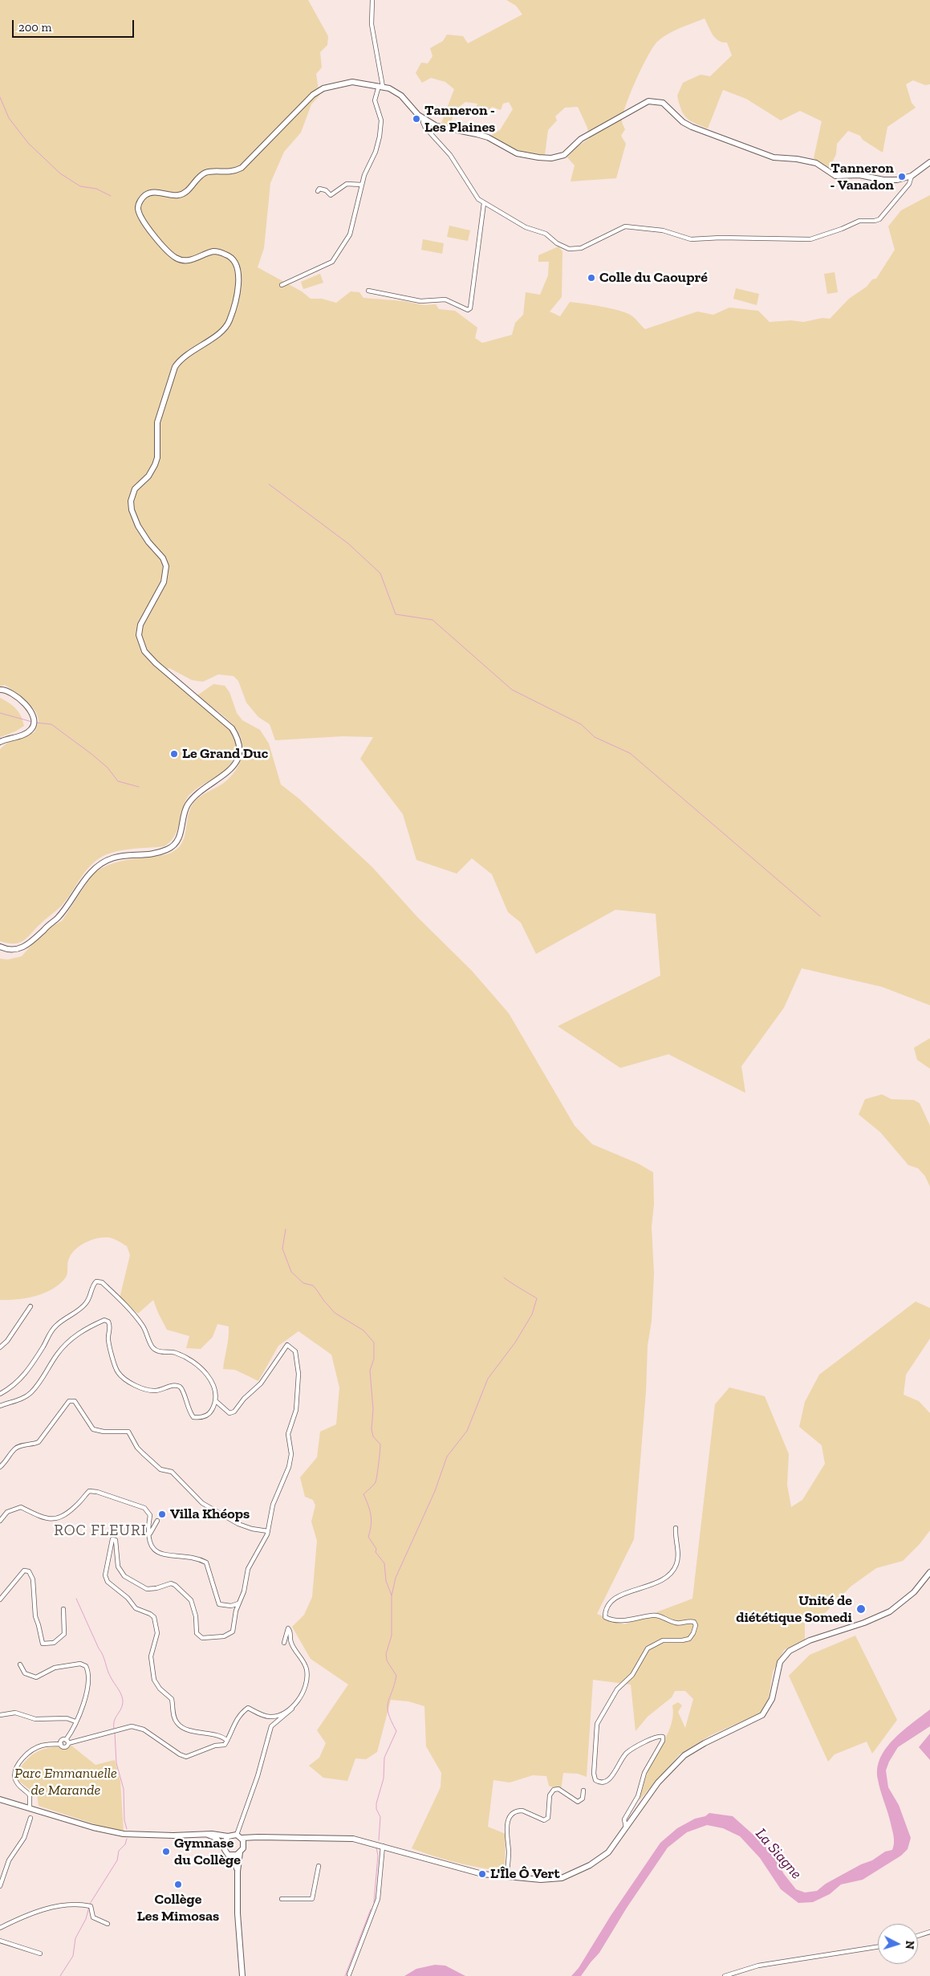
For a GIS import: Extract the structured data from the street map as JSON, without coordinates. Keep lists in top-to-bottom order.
{
  "districts": ["ROC FLEURI"],
  "water": ["La Siagne"],
  "parks": ["Parc Emmanuelle de Marande"],
  "places": [
    "Tanneron - Les Plaines",
    "Tanneron - Vanadon",
    "Colle du Caoupré",
    "Le Grand Duc",
    "Villa Khéops",
    "Unité de diététique Somedi",
    "Gymnase du Collège",
    "L'Île Ô Vert",
    "Collège Les Mimosas"
  ],
  "scale_bar": "200 m",
  "north": "right"
}
